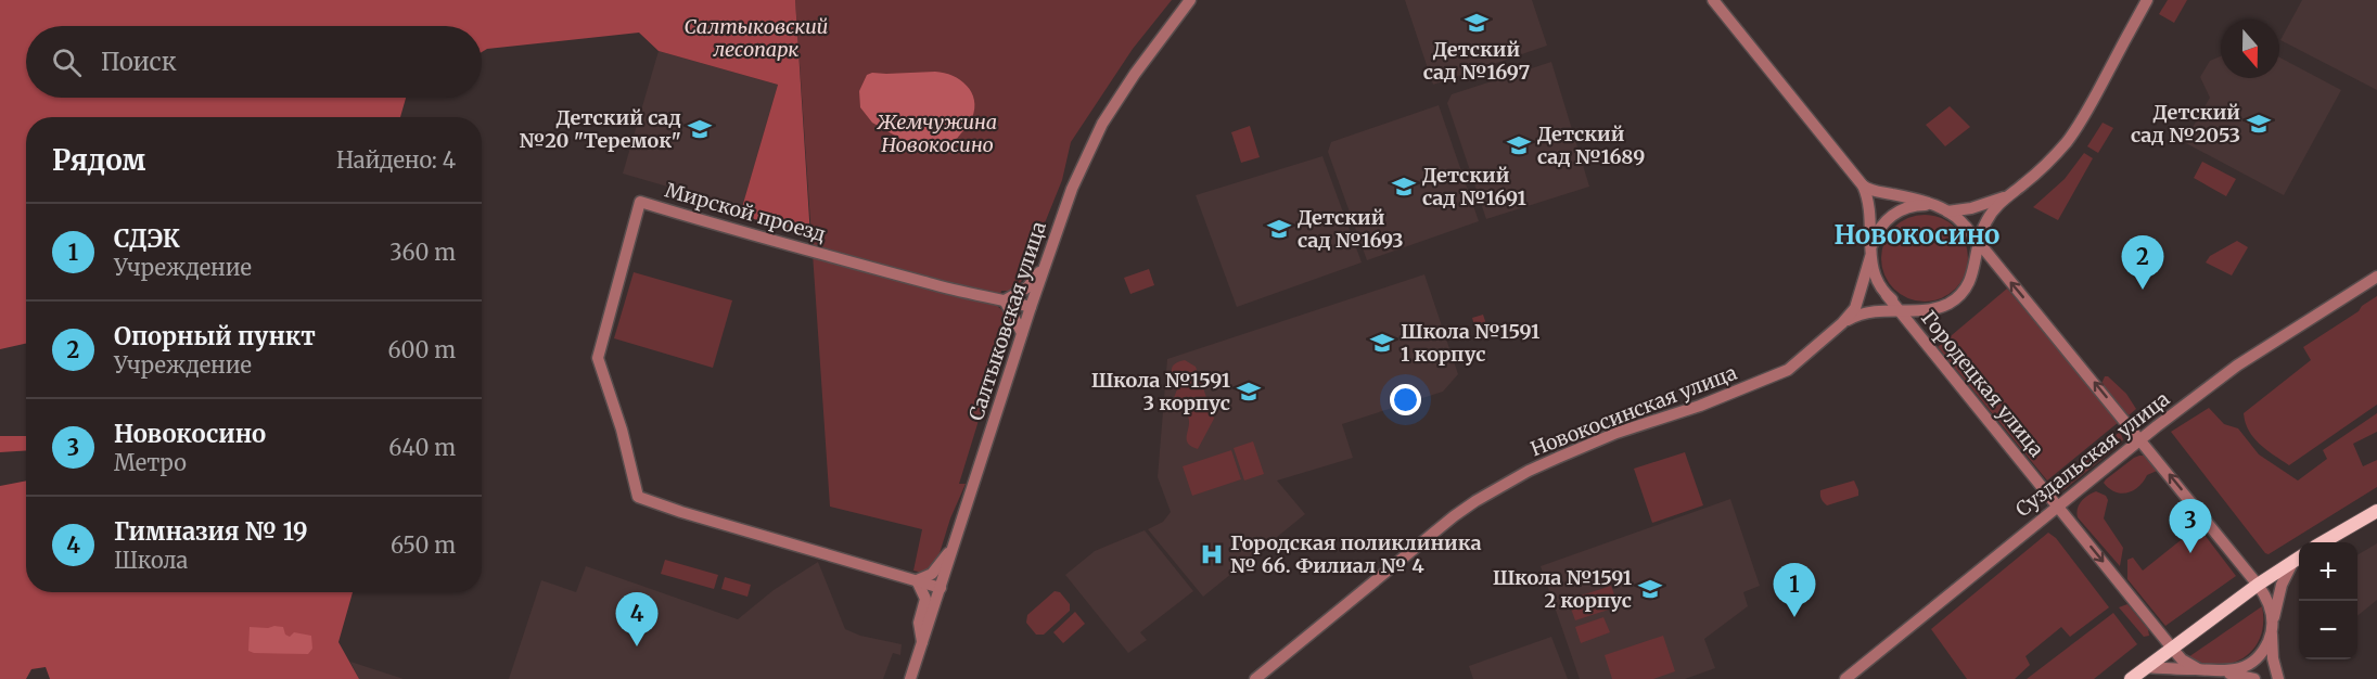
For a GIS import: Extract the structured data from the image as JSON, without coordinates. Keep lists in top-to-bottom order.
{
  "streets": {
    "street": [
      "Мирской проезд",
      "Салтыковская улица",
      "Городецкая улица",
      "Новокосинская улица",
      "Суздальская улица"
    ]
  },
  "crossings": [
    ["Мирской проезд", "Салтыковская улица"],
    ["Городецкая улица", "Суздальская улица"]
  ],
  "one_way": ["Городецкая улица"],
  "districts": ["Новокосино"],
  "parks": ["Салтыковский лесопарк", "Жемчужина Новокосино"],
  "places": {
    "school or university": [
      "Детский сад №1697",
      "Детский сад №2053",
      "Детский сад №20 \"Теремок\"",
      "Детский сад №1689",
      "Детский сад №1691",
      "Детский сад №1693",
      "Школа №1591 1 корпус",
      "Школа №1591 3 корпус",
      "Школа №1591 2 корпус"
    ],
    "hospital": ["Городская поликлиника № 66. Филиал № 4"]
  },
  "north": "bottom",
  "page": {
    "search": "Поиск",
    "heading": ["Рядом", "Найдено: 4"],
    "list": [
      {
        "mark": "1",
        "name": "СДЭК",
        "note": "Учреждение",
        "value": "360 m"
      },
      {
        "mark": "2",
        "name": "Опорный пункт",
        "note": "Учреждение",
        "value": "600 m"
      },
      {
        "mark": "3",
        "name": "Новокосино",
        "note": "Метро",
        "value": "640 m"
      },
      {
        "mark": "4",
        "name": "Гимназия № 19",
        "note": "Школа",
        "value": "650 m"
      }
    ],
    "pins": [
      "2",
      "3",
      "1",
      "4"
    ],
    "map_buttons": ["+", "−"]
  }
}
